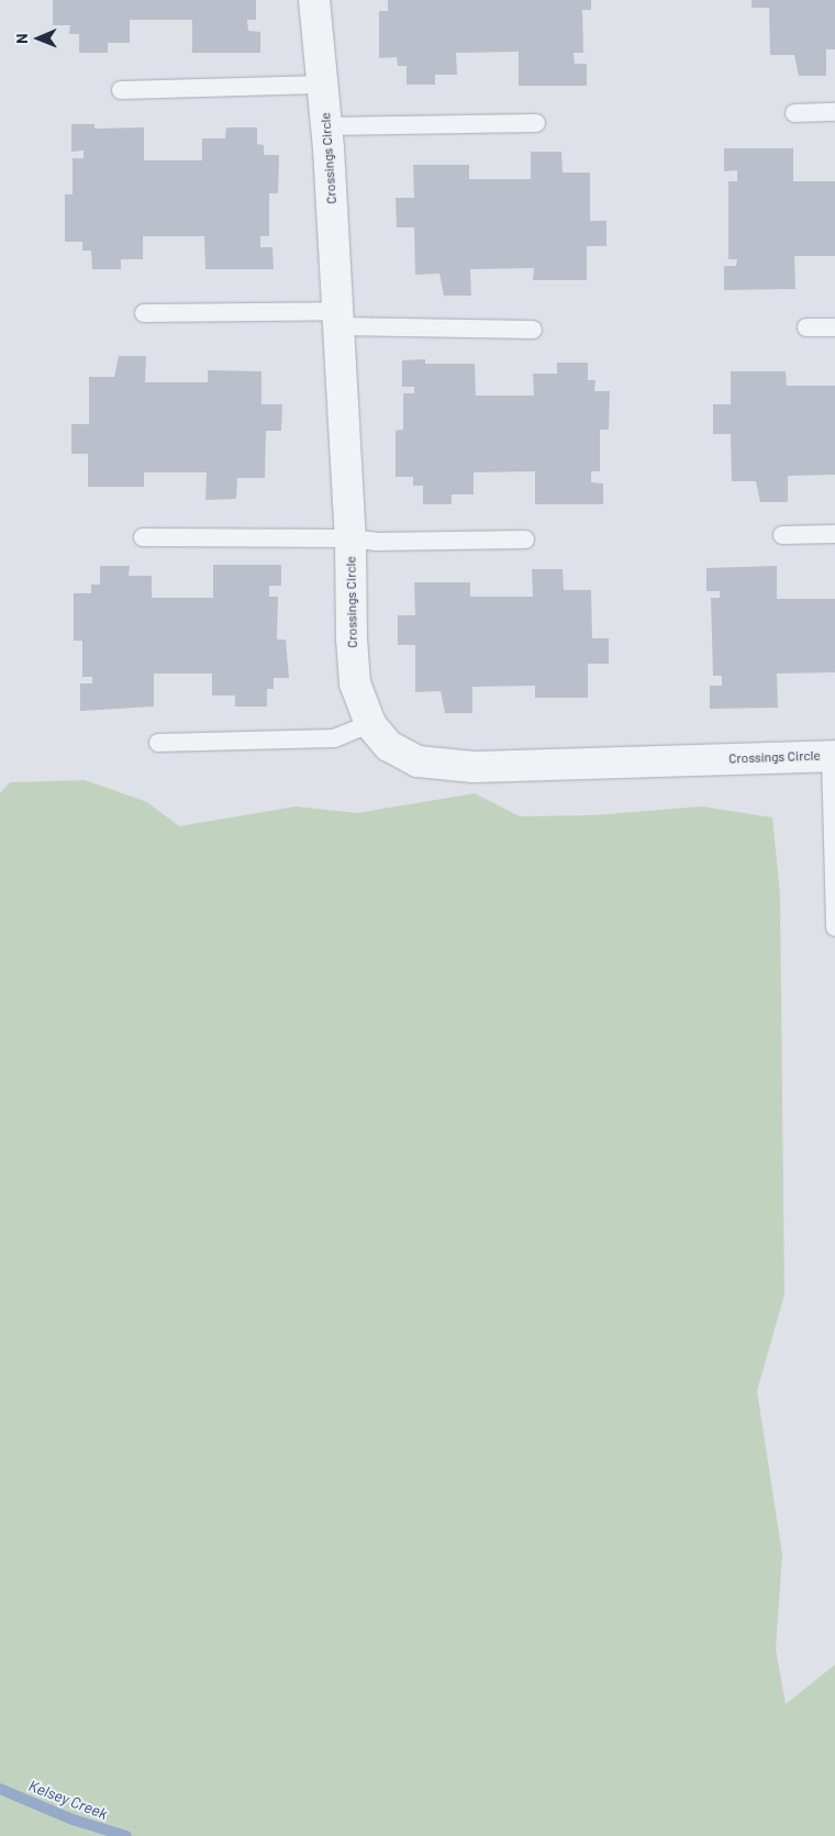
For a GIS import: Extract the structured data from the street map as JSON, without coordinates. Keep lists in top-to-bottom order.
{
  "streets": {
    "street": ["Crossings Circle"]
  },
  "water": ["Kelsey Creek"],
  "north": "left"
}
